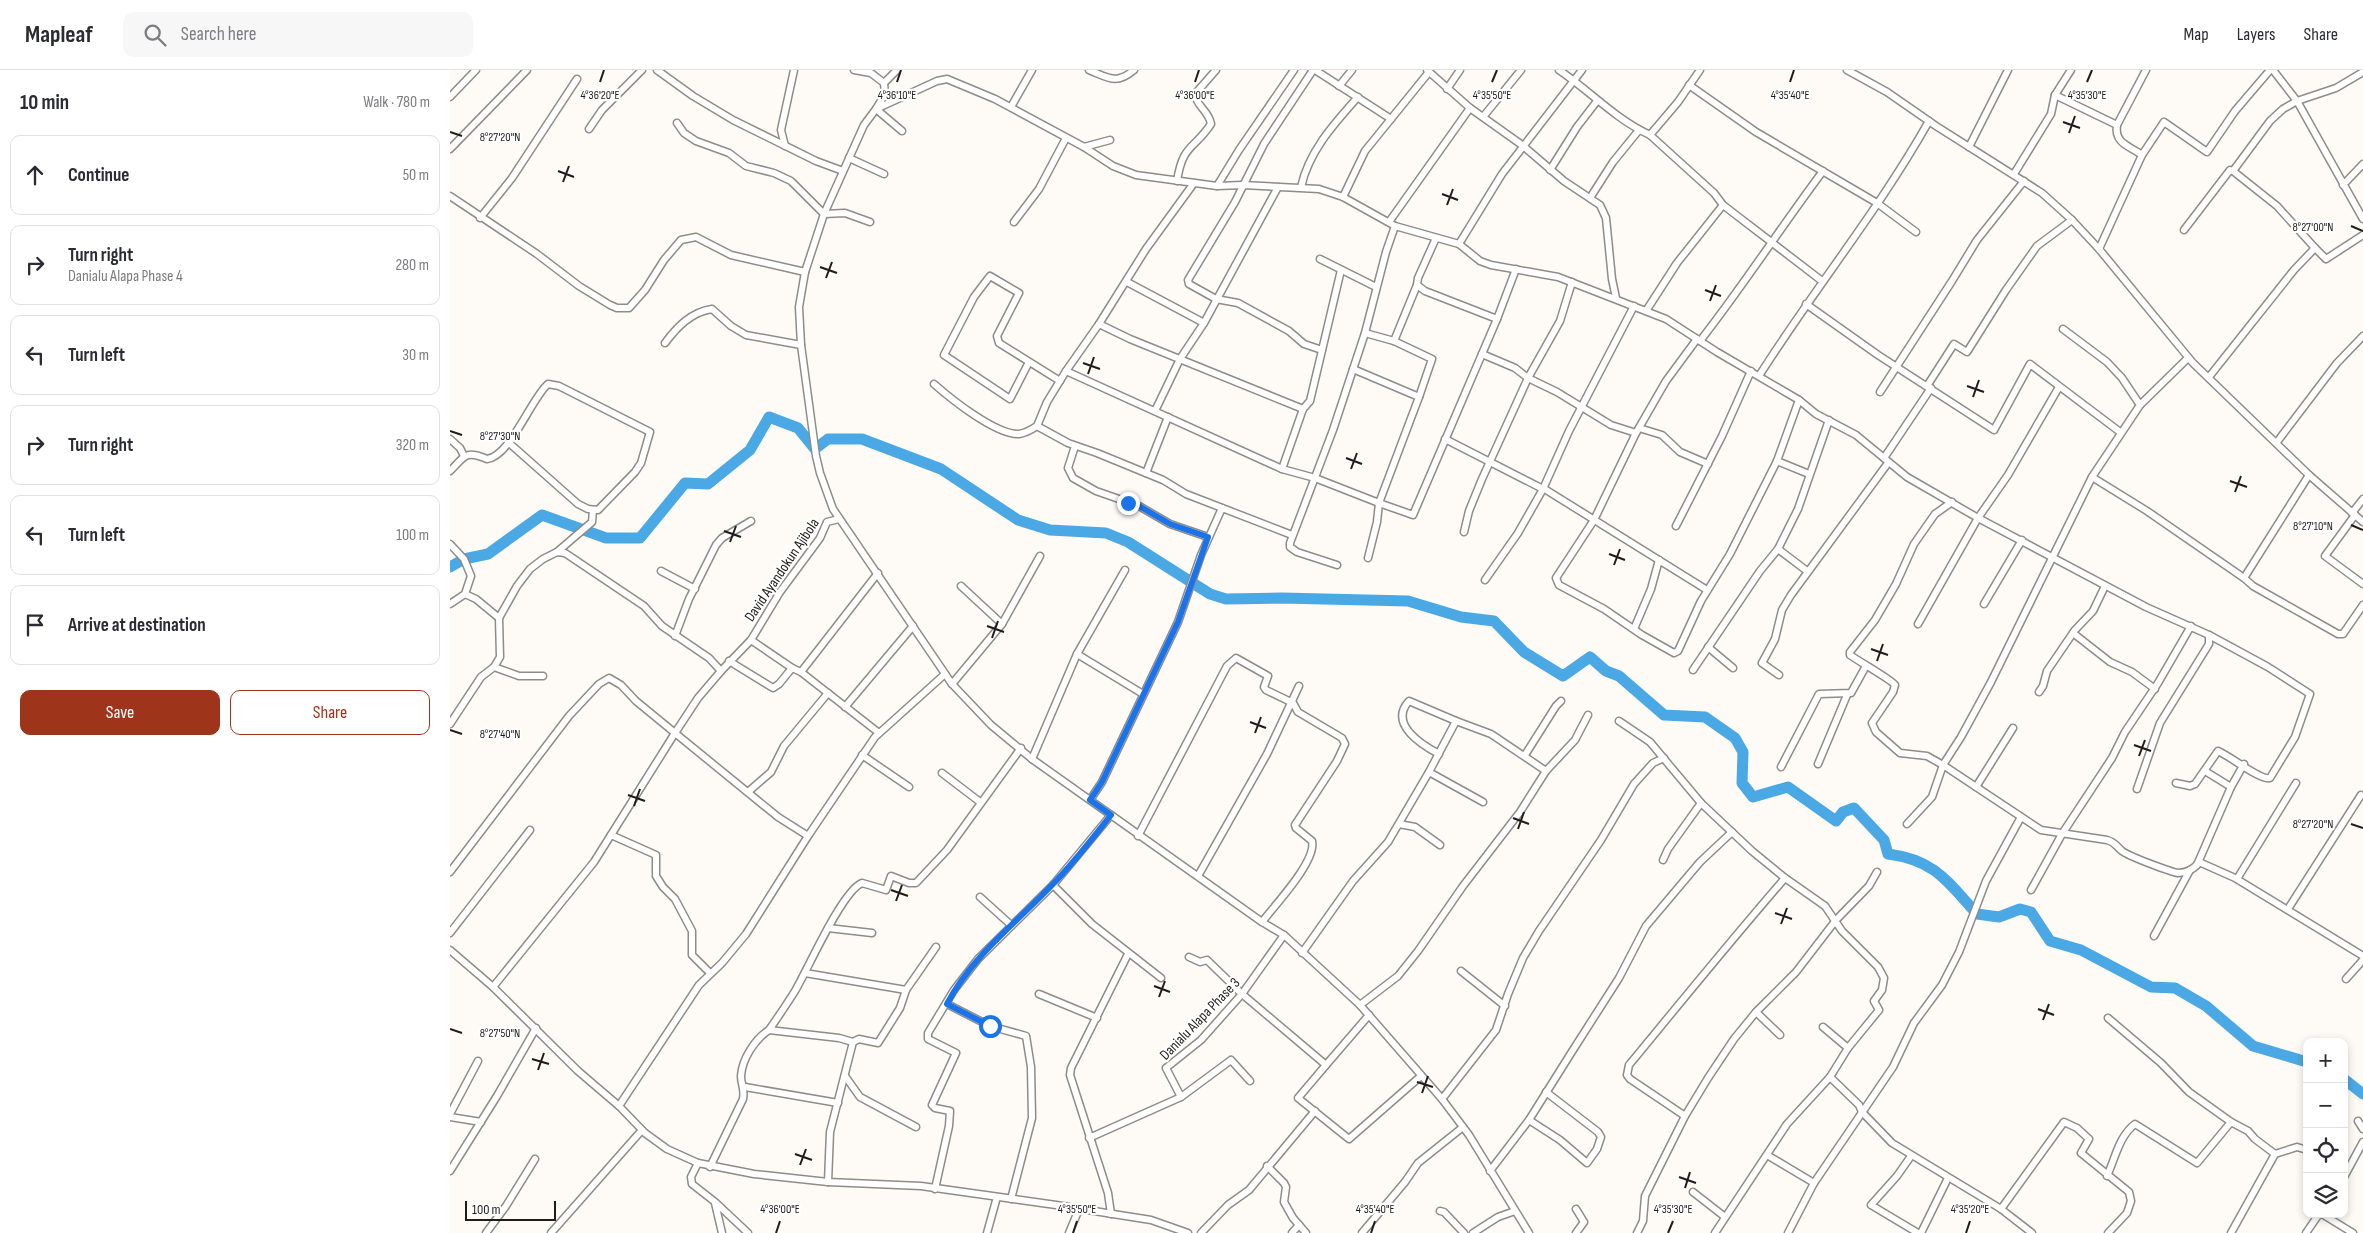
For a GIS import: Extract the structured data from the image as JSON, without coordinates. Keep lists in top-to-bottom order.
{
  "streets": {
    "street": ["David Ayandokun Ajibola", "Danialu Alapa Phase 3"]
  },
  "scale_bar": "100 m",
  "page": {
    "header": "Mapleaf",
    "search": "Search here",
    "nav": ["Map", "Layers", "Share"],
    "heading": ["10 min", "Walk · 780 m"],
    "list": [
      ["Continue", "50 m"],
      ["Turn right", "Danialu Alapa Phase 4", "280 m"],
      ["Turn left", "30 m"],
      ["Turn right", "320 m"],
      ["Turn left", "100 m"],
      "Arrive at destination"
    ],
    "buttons": ["Save", "Share"],
    "map_buttons": ["+", "−"],
    "scale": "100 m"
  },
  "coordinates": [
    "4°36'20\"E",
    "4°36'10\"E",
    "4°36'00\"E",
    "4°35'50\"E",
    "4°35'40\"E",
    "4°35'30\"E",
    "8°27'20\"N",
    "8°27'00\"N",
    "8°27'30\"N",
    "8°27'10\"N",
    "8°27'40\"N",
    "8°27'50\"N",
    "4°35'20\"E"
  ]
}
